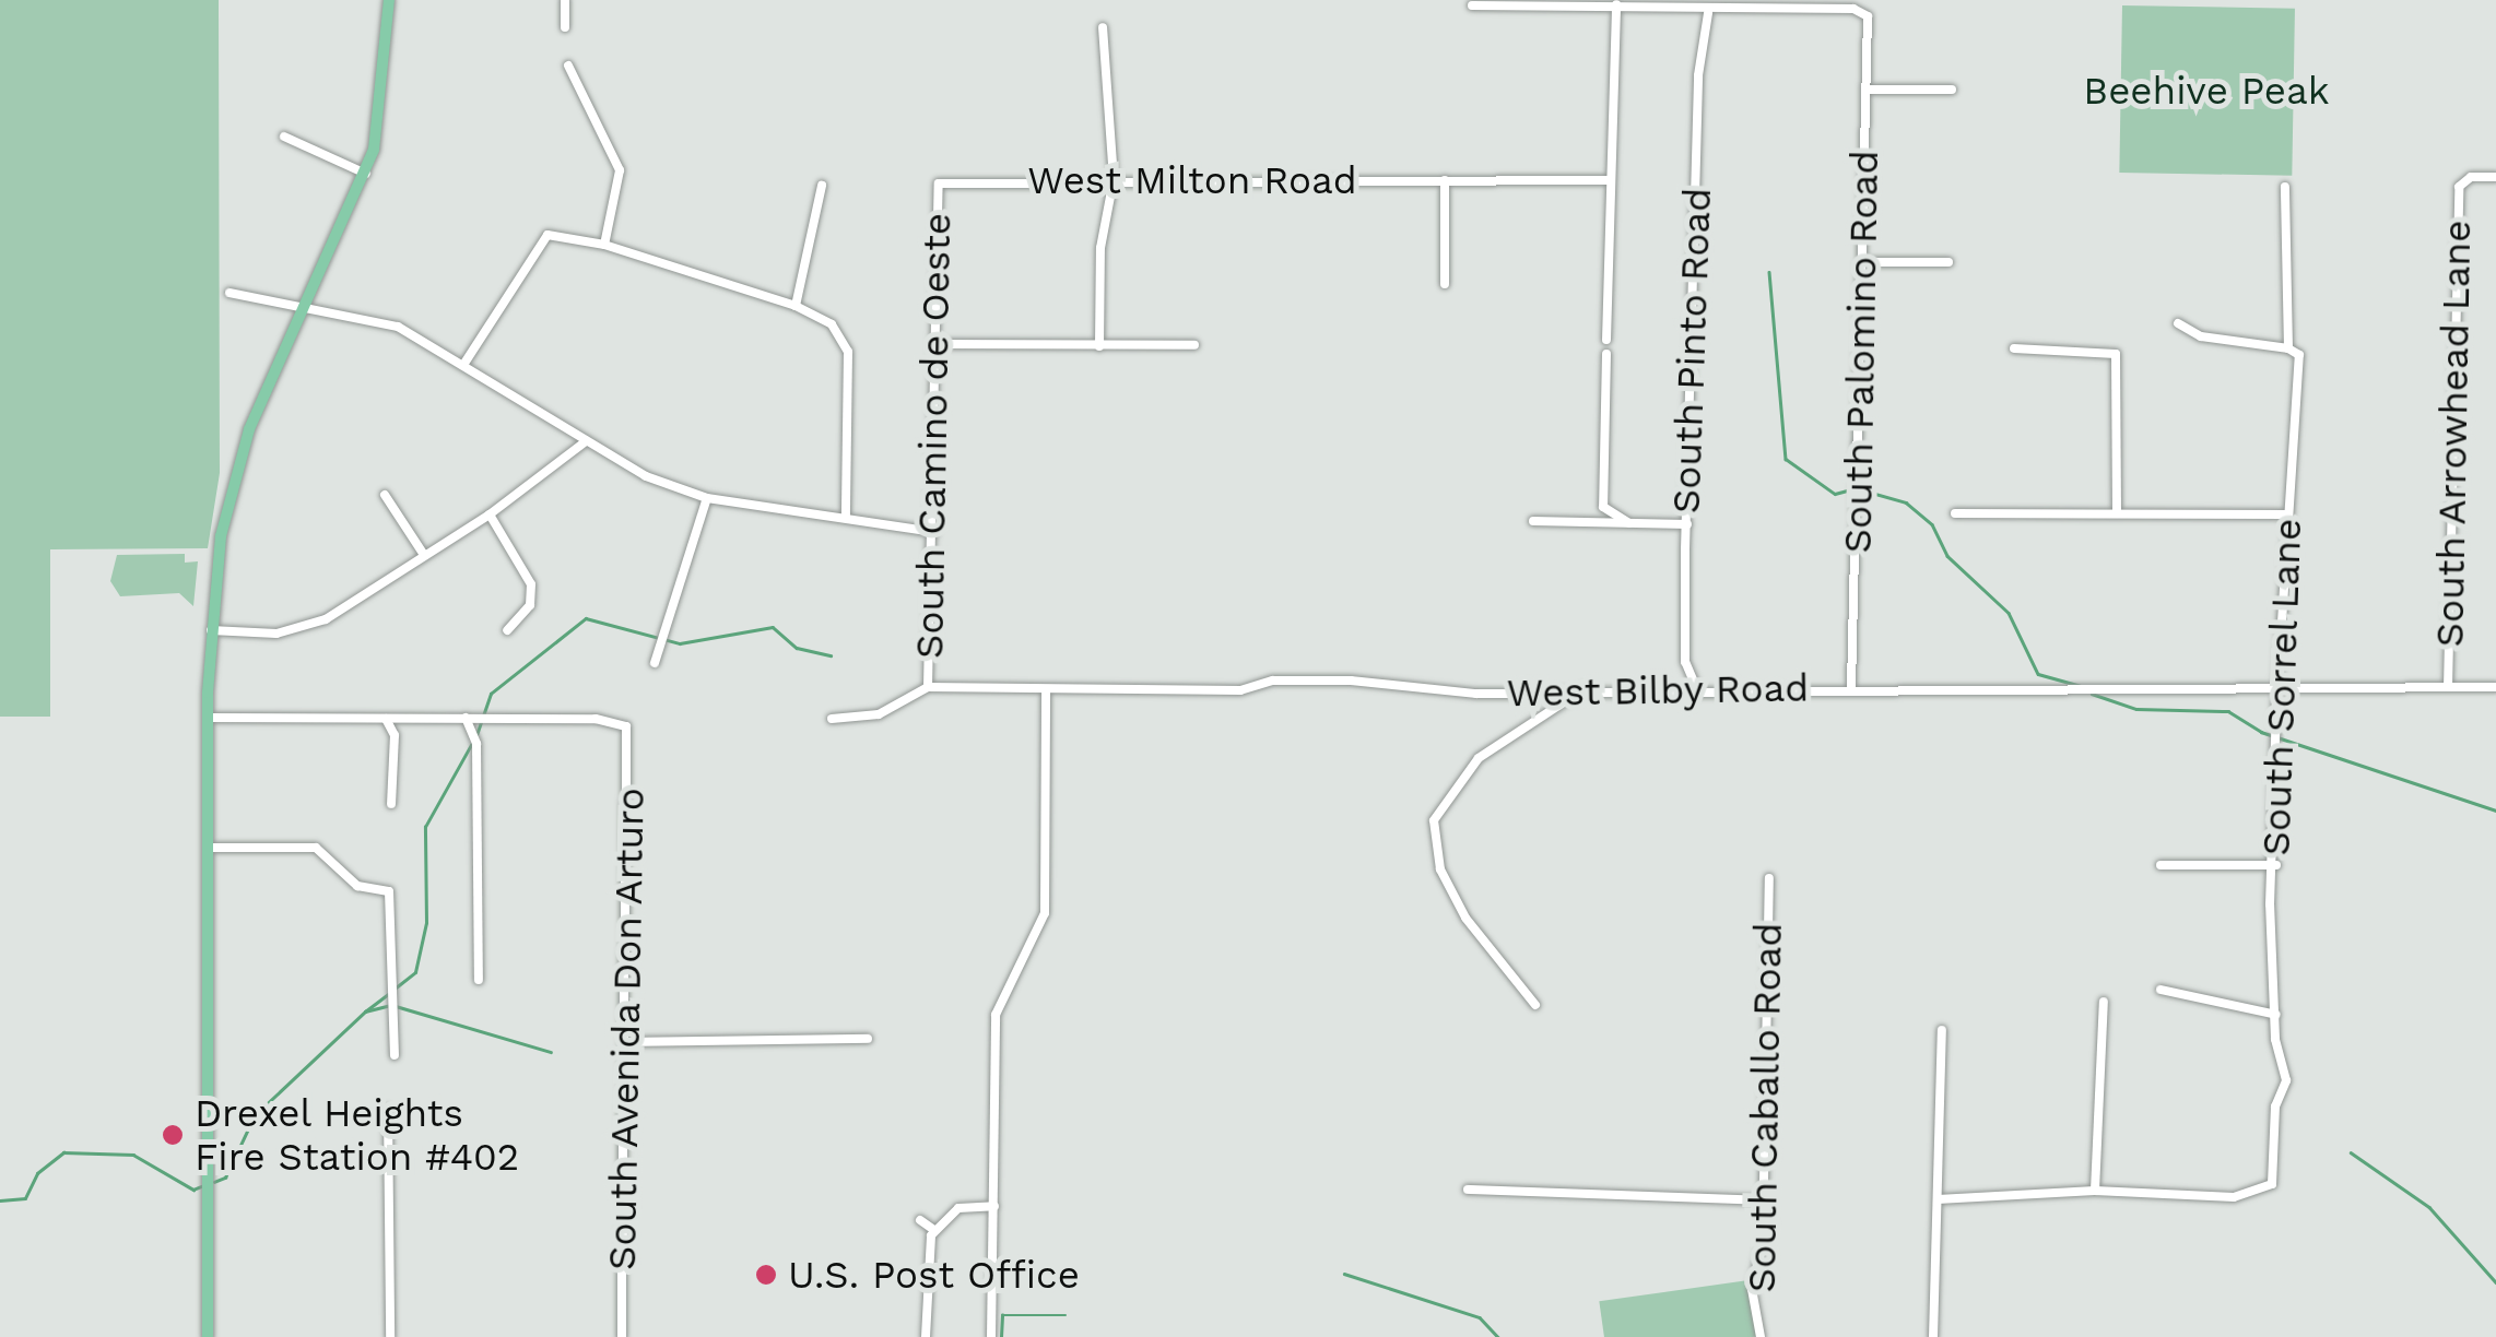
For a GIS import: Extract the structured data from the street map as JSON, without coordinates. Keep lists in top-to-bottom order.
{
  "streets": {
    "street": [
      "West Milton Road",
      "South Pinto Road",
      "South Palomino Road",
      "South Arrowhead Lane",
      "South Camino de Oeste",
      "South Sorrel Lane",
      "West Bilby Road",
      "South Avenida Don Arturo",
      "South Caballo Road"
    ]
  },
  "crossings": [
    ["West Milton Road", "South Camino de Oeste"],
    ["South Pinto Road", "West Bilby Road"],
    ["South Palomino Road", "West Bilby Road"],
    ["South Arrowhead Lane", "West Bilby Road"],
    ["South Camino de Oeste", "West Bilby Road"],
    ["South Sorrel Lane", "West Bilby Road"]
  ],
  "parks": ["Beehive Peak"],
  "places": ["Drexel Heights Fire Station #402", "U.S. Post Office"]
}
